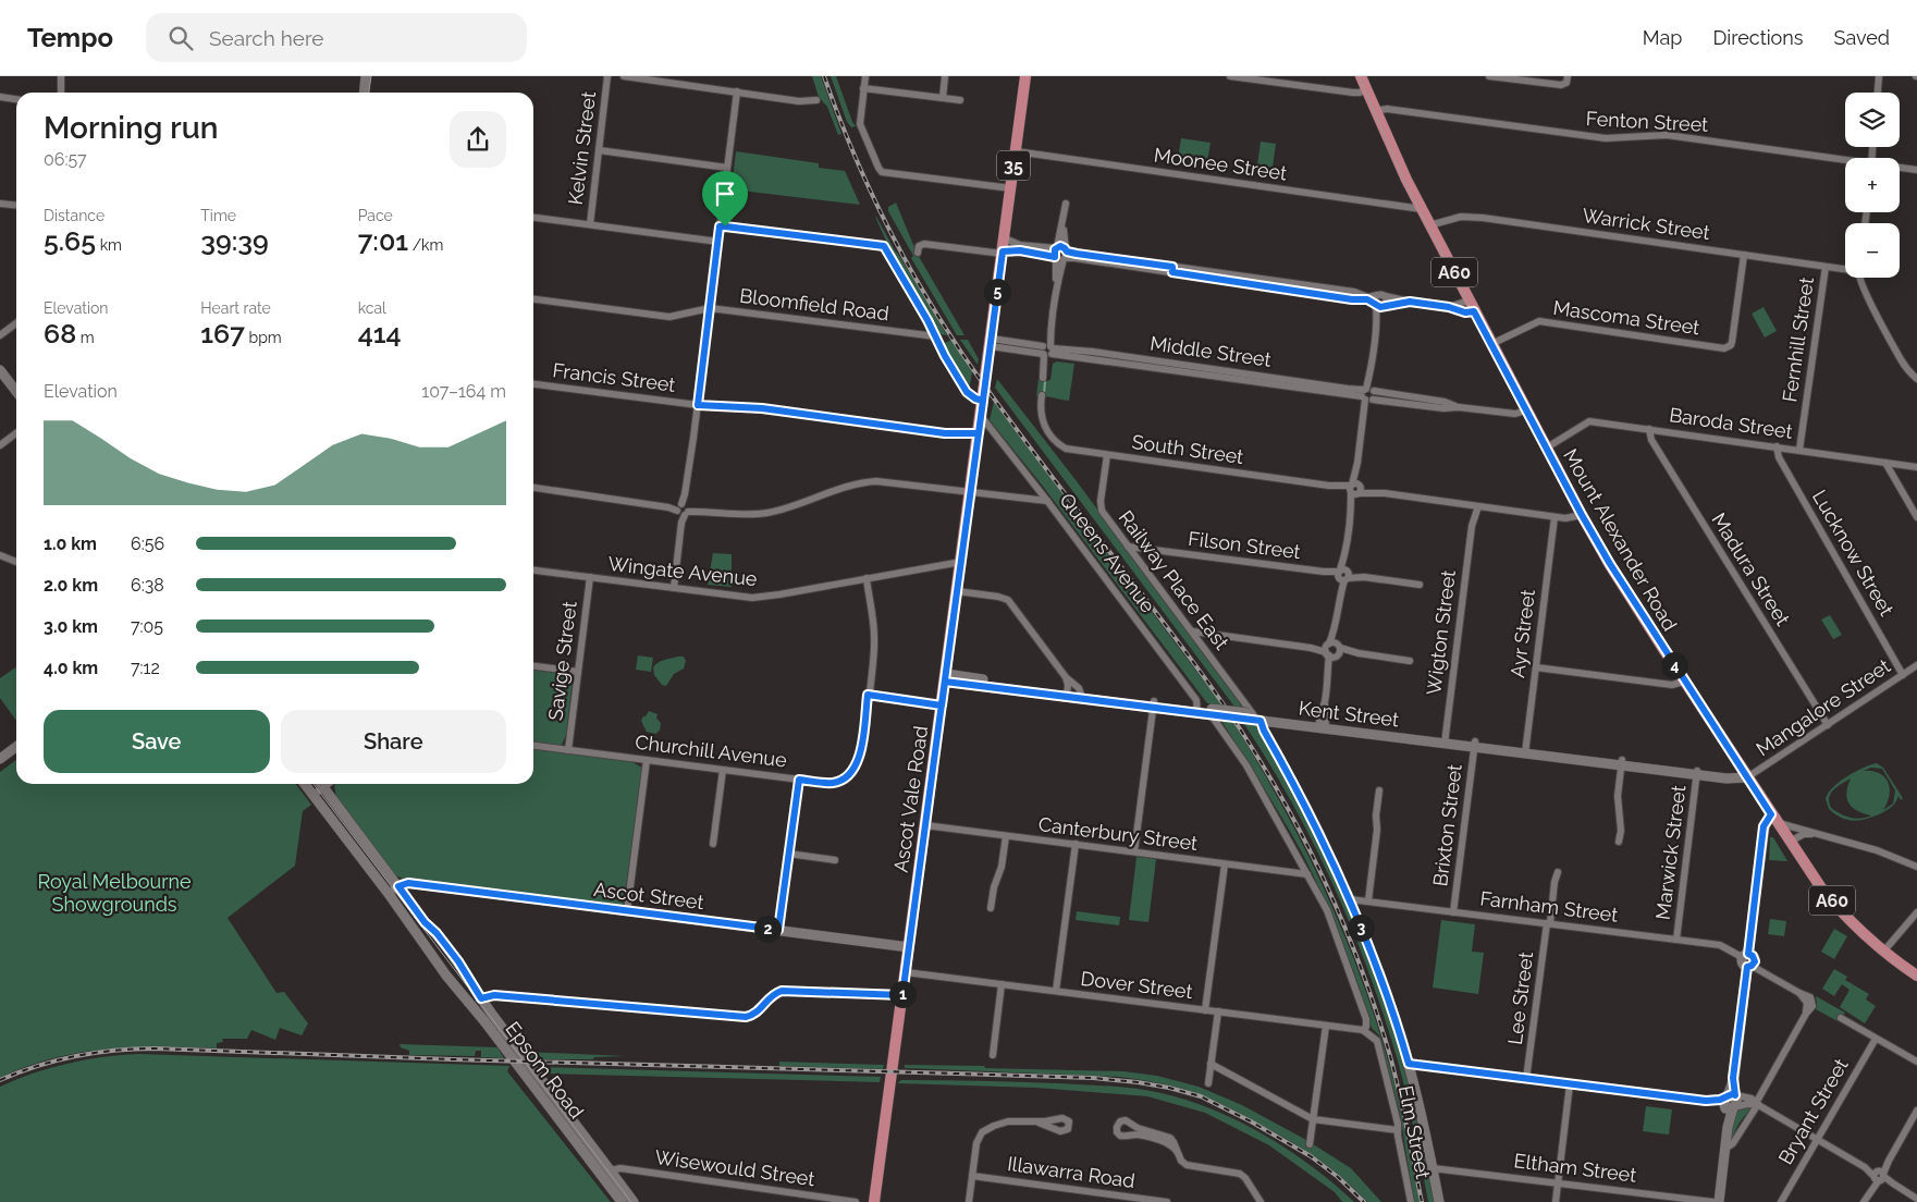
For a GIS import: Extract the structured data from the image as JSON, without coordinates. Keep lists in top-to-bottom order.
{
  "streets": {
    "main road": [
      "35",
      "A60",
      "Mount Alexander Road",
      "Ascot Vale Road"
    ],
    "street": [
      "Fenton Street",
      "Kelvin Street",
      "Moonee Street",
      "Warrick Street",
      "Bloomfield Road",
      "Mascoma Street",
      "Fernhill Street",
      "Middle Street",
      "Francis Street",
      "Baroda Street",
      "South Street",
      "Filson Street",
      "Queens Avenue",
      "Lucknow Street",
      "Madura Street",
      "Wingate Avenue",
      "Railway Place East",
      "Wigton Street",
      "Ayr Street",
      "Savige Street",
      "Mangalore Street",
      "Kent Street",
      "Churchill Avenue",
      "Brixton Street",
      "Canterbury Street",
      "Marwick Street",
      "Ascot Street",
      "Farnham Street",
      "Dover Street",
      "Lee Street",
      "Epsom Road",
      "Bryant Street",
      "Elm Street",
      "Wisewould Street",
      "Eltham Street",
      "Illawarra Road"
    ]
  },
  "crossings": [
    ["Fenton Street", "Mount Alexander Road"],
    ["Moonee Street", "Mount Alexander Road"],
    ["Moonee Street", "Ascot Vale Road"],
    ["Warrick Street", "Mascoma Street"],
    ["Warrick Street", "Fernhill Street"],
    ["Warrick Street", "Mount Alexander Road"],
    ["Mascoma Street", "Mount Alexander Road"],
    ["Fernhill Street", "Baroda Street"],
    ["Middle Street", "Mount Alexander Road"],
    ["Middle Street", "Ascot Vale Road"],
    ["Francis Street", "Ascot Vale Road"],
    ["Baroda Street", "Mount Alexander Road"],
    ["Baroda Street", "Lucknow Street"],
    ["Baroda Street", "Madura Street"],
    ["South Street", "Mount Alexander Road"],
    ["South Street", "Railway Place East"],
    ["South Street", "Wigton Street"],
    ["South Street", "Ayr Street"],
    ["Mount Alexander Road", "Mangalore Street"],
    ["Mount Alexander Road", "Kent Street"],
    ["Filson Street", "Railway Place East"],
    ["Queens Avenue", "Kent Street"],
    ["Queens Avenue", "Ascot Vale Road"],
    ["Lucknow Street", "Mangalore Street"],
    ["Madura Street", "Mangalore Street"],
    ["Wingate Avenue", "Savige Street"],
    ["Wingate Avenue", "Churchill Avenue"],
    ["Wingate Avenue", "Ascot Vale Road"],
    ["Railway Place East", "Kent Street"],
    ["Wigton Street", "Kent Street"],
    ["Ayr Street", "Kent Street"],
    ["Savige Street", "Churchill Avenue"],
    ["Mangalore Street", "Kent Street"],
    ["Kent Street", "Ascot Vale Road"],
    ["Kent Street", "Brixton Street"],
    ["Kent Street", "Marwick Street"],
    ["Ascot Vale Road", "Canterbury Street"],
    ["Ascot Vale Road", "Ascot Street"],
    ["Ascot Vale Road", "Dover Street"],
    ["Brixton Street", "Farnham Street"],
    ["Marwick Street", "Farnham Street"],
    ["Ascot Street", "Epsom Road"],
    ["Farnham Street", "Lee Street"],
    ["Dover Street", "Elm Street"],
    ["Epsom Road", "Wisewould Street"]
  ],
  "parks": ["Royal Melbourne Showgrounds"],
  "page": {
    "header": "Tempo",
    "search": "Search here",
    "nav": ["Map", "Directions", "Saved"],
    "map_buttons": ["+", "−"],
    "heading": ["Morning run", "06:57"],
    "stats": [
      ["Distance", "5.65 km"],
      ["Time", "39:39"],
      ["Pace", "7:01 /km"],
      ["Elevation", "68 m"],
      ["Heart rate", "167 bpm"],
      ["kcal", "414"]
    ],
    "pins": [
      "5",
      "4",
      "3",
      "2",
      "1"
    ],
    "chart": ["Elevation", "107–164 m"],
    "list": [
      {
        "name": "1.0 km",
        "note": "6:56"
      },
      {
        "name": "2.0 km",
        "note": "6:38"
      },
      {
        "name": "3.0 km",
        "note": "7:05"
      },
      {
        "name": "4.0 km",
        "note": "7:12"
      }
    ],
    "buttons": ["Save", "Share"]
  }
}
